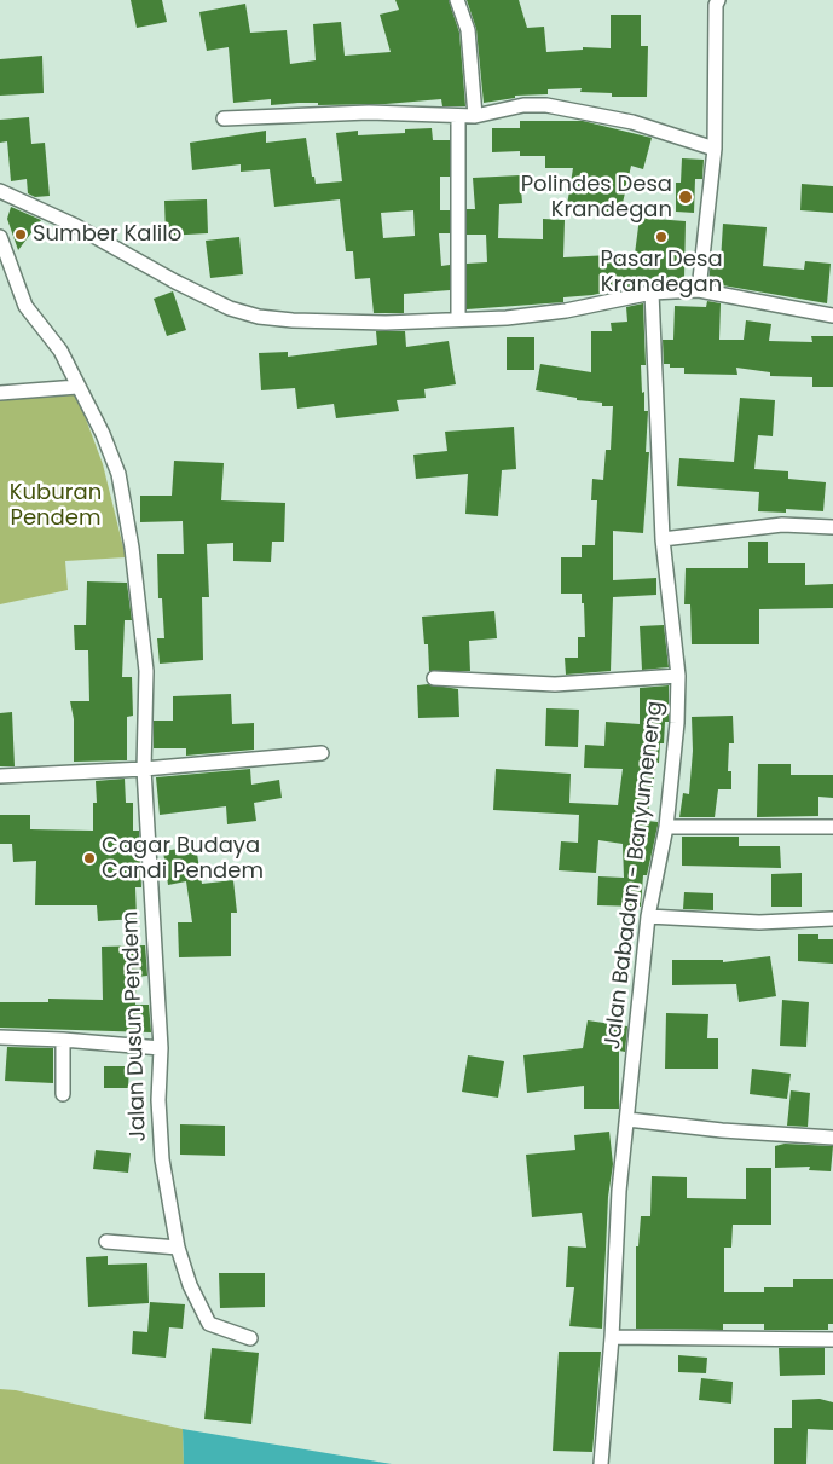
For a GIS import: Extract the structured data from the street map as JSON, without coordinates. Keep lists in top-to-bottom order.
{
  "streets": {
    "street": ["Jalan Babadan - Banyumeneng", "Jalan Dusun Pendem"]
  },
  "parks": ["Kuburan Pendem"],
  "places": [
    "Polindes Desa Krandegan",
    "Sumber Kalilo",
    "Pasar Desa Krandegan",
    "Cagar Budaya Candi Pendem"
  ]
}
